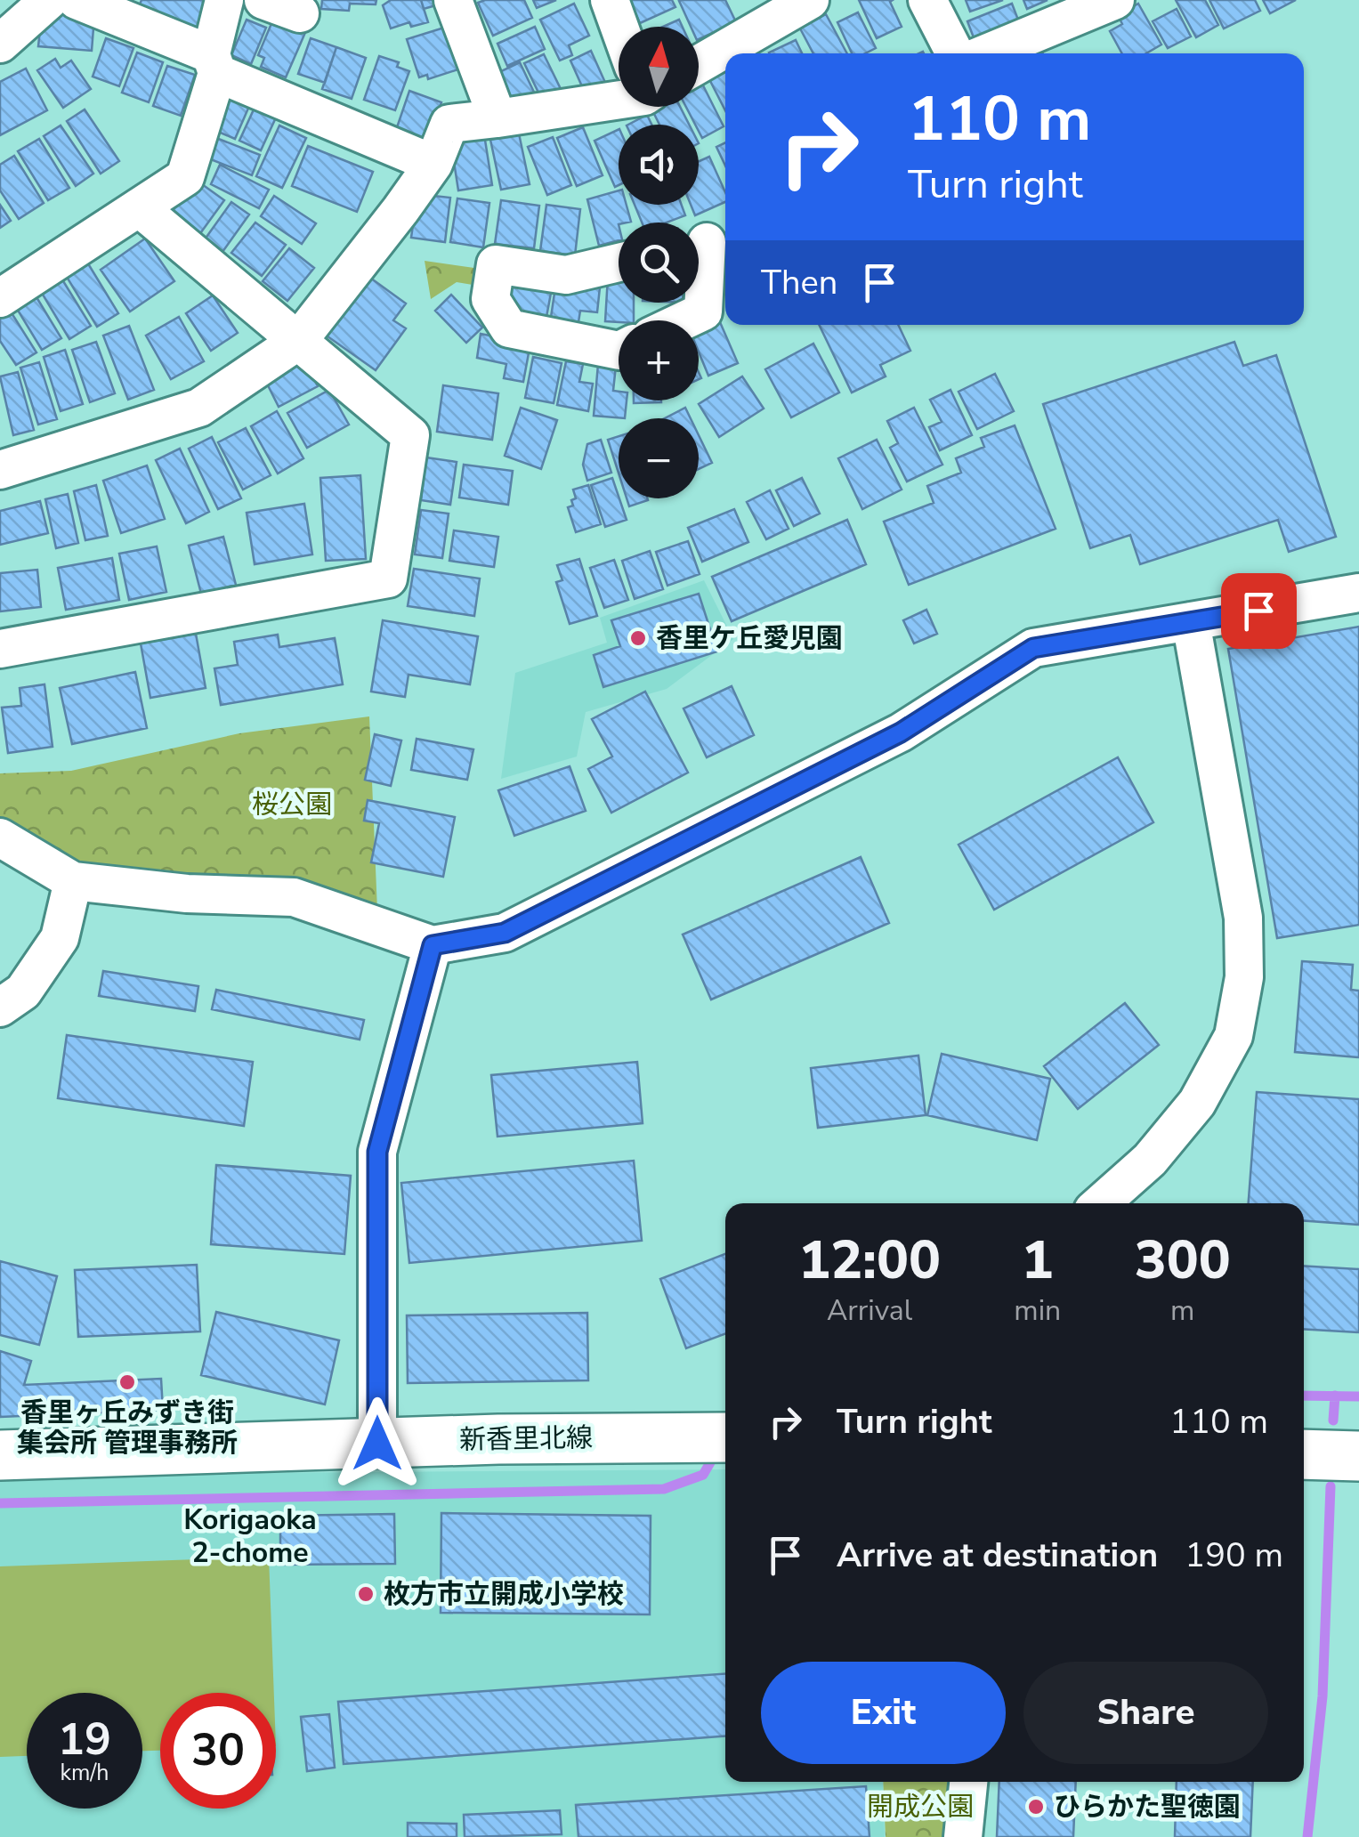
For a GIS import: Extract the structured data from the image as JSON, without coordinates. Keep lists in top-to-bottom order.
{
  "streets": {
    "street": ["新香里北線"]
  },
  "districts": ["Korigaoka 2-chome"],
  "parks": ["桜公園", "開成公園"],
  "places": [
    "香里ケ丘愛児園",
    "香里ヶ丘みずき街 集会所 管理事務所",
    "枚方市立開成小学校",
    "ひらかた聖徳園"
  ],
  "north": "top",
  "page": {
    "map_buttons": ["+", "−"],
    "turn": ["110 m", "Turn right"],
    "then": "Then",
    "eta": [
      "12:00",
      "Arrival",
      "1",
      "min",
      "300",
      "m"
    ],
    "list": [
      {
        "name": "Turn right",
        "value": "110 m"
      },
      {
        "name": "Arrive at destination",
        "value": "190 m"
      }
    ],
    "buttons": ["Exit", "Share"],
    "speed": "19 km/h",
    "limit": "30"
  }
}
